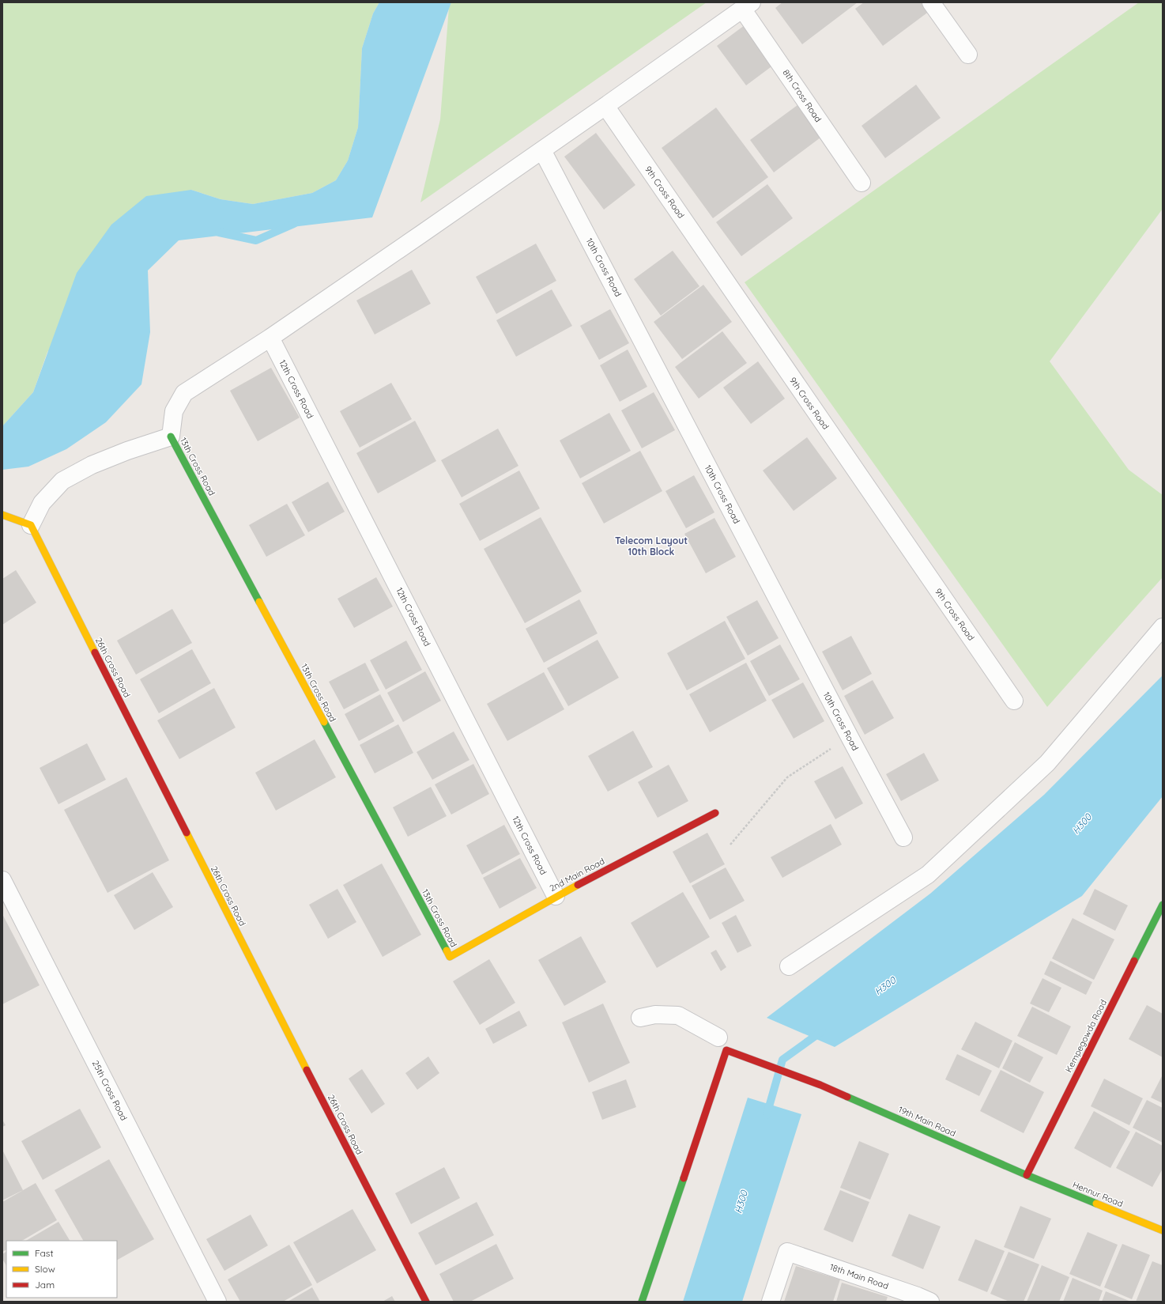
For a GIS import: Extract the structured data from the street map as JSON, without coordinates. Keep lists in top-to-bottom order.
{
  "streets": {
    "street": [
      "8th Cross Road",
      "9th Cross Road",
      "10th Cross Road",
      "12th Cross Road",
      "13th Cross Road",
      "26th Cross Road",
      "2nd Main Road",
      "Kempegowda Road",
      "25th Cross Road",
      "19th Main Road",
      "Hennur Road",
      "18th Main Road"
    ]
  },
  "crossings": [
    ["12th Cross Road", "2nd Main Road"],
    ["13th Cross Road", "2nd Main Road"],
    ["Kempegowda Road", "19th Main Road"],
    ["Kempegowda Road", "Hennur Road"],
    ["19th Main Road", "Hennur Road"]
  ],
  "districts": ["Telecom Layout 10th Block"],
  "water": ["H300"],
  "legend": ["Fast", "Slow", "Jam"]
}
